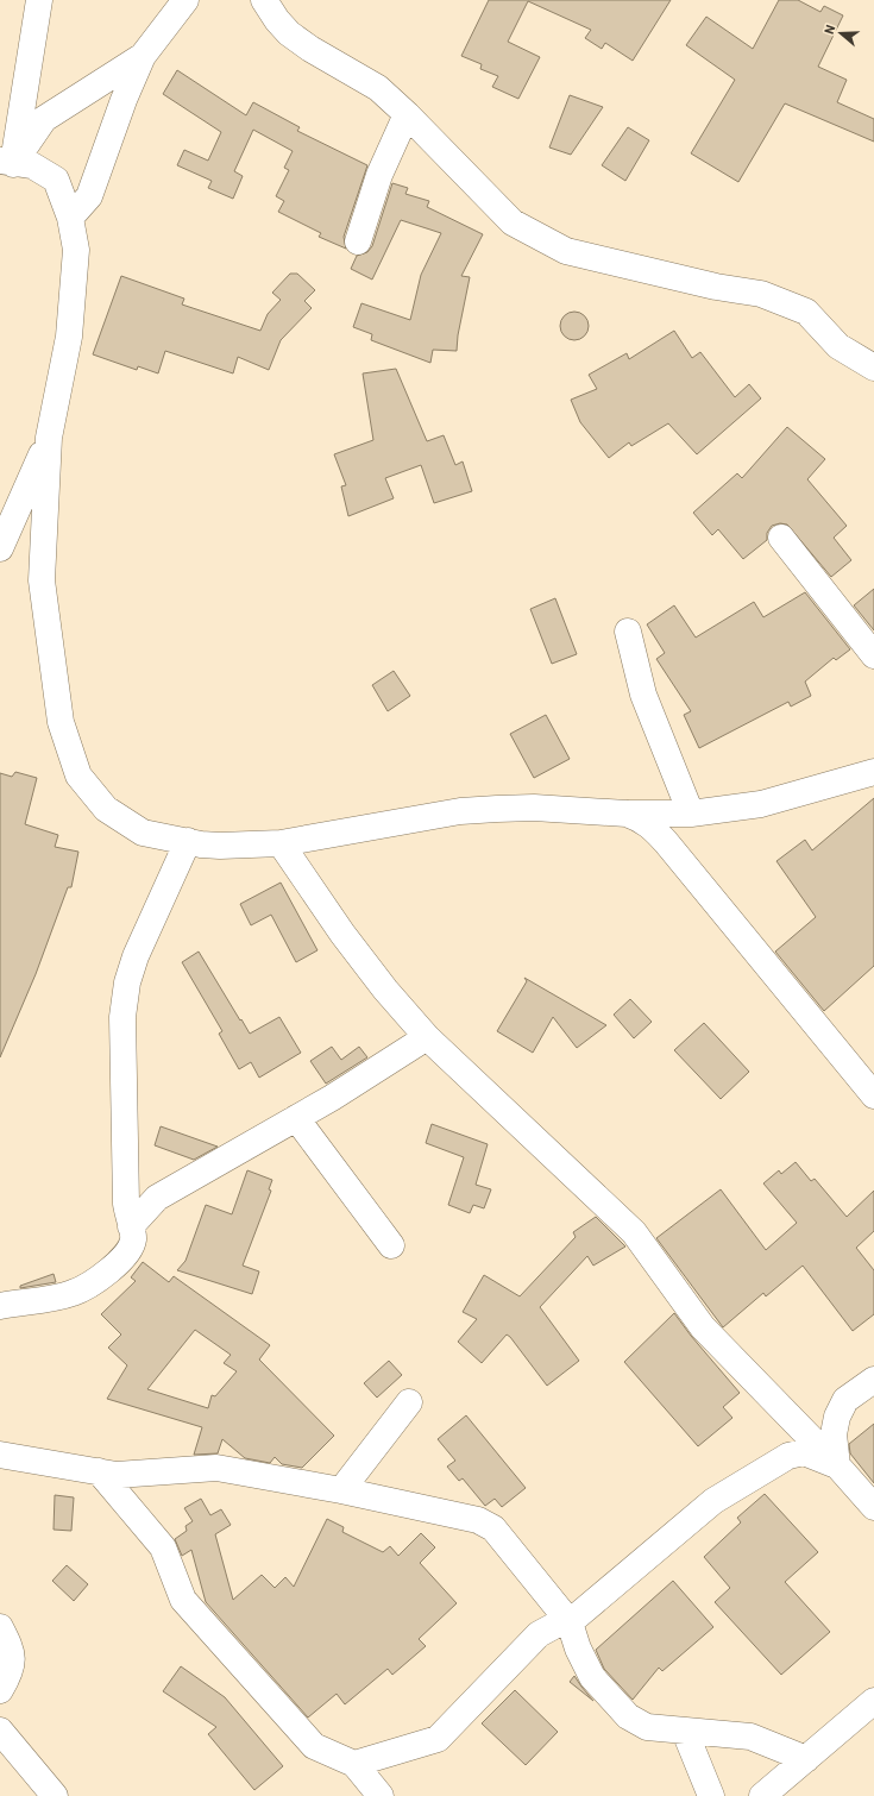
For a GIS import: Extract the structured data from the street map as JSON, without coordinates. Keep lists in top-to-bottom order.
{
  "north": "left"
}
